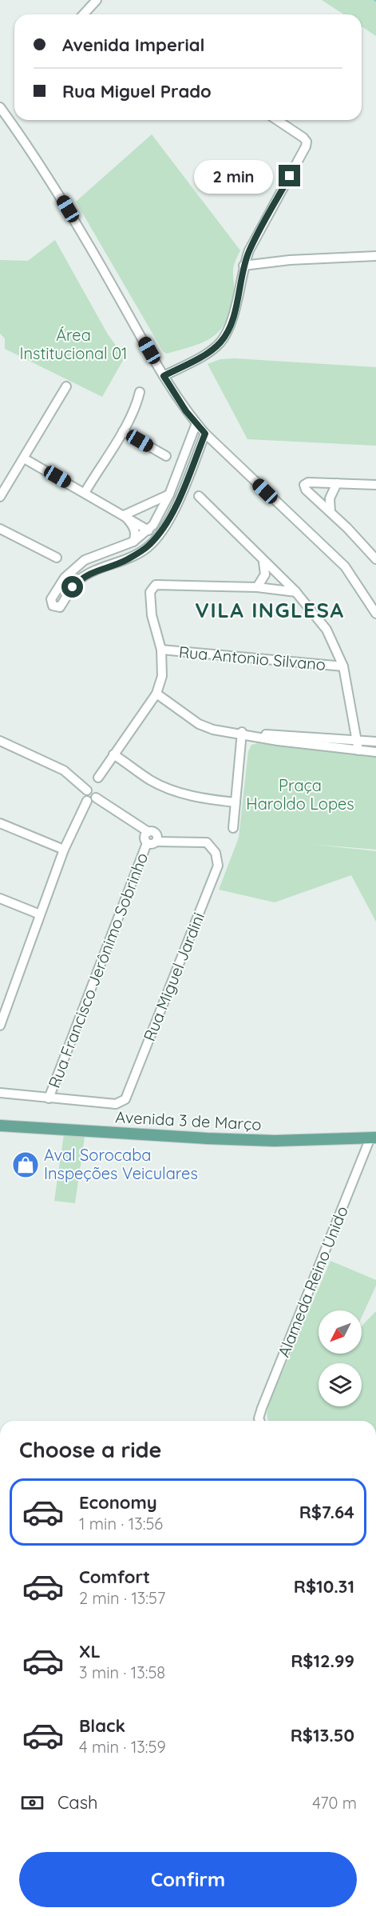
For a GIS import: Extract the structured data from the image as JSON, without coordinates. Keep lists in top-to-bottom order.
{
  "streets": {
    "main road": ["Avenida 3 de Março"],
    "street": [
      "Rua Antonio Silvano",
      "Rua Francisco Jerônimo Sobrinho",
      "Rua Miguel Jardini",
      "Alameda Reino Unido"
    ]
  },
  "crossings": [
    ["Rua Francisco Jerônimo Sobrinho", "Rua Miguel Jardini"],
    ["Avenida 3 de Março", "Alameda Reino Unido"]
  ],
  "districts": ["VILA INGLESA"],
  "parks": ["Área Institucional 01", "Praça Haroldo Lopes"],
  "places": {
    "shop": ["Aval Sorocaba Inspeções Veiculares"]
  },
  "north": "bottom left",
  "page": {
    "banner": ["Avenida Imperial", "Rua Miguel Prado"],
    "bubble": "2 min",
    "heading": "Choose a ride",
    "list": [
      {
        "name": "Economy",
        "note": "1 min · 13:56",
        "value": "R$7.64"
      },
      {
        "name": "Comfort",
        "note": "2 min · 13:57",
        "value": "R$10.31"
      },
      {
        "name": "XL",
        "note": "3 min · 13:58",
        "value": "R$12.99"
      },
      {
        "name": "Black",
        "note": "4 min · 13:59",
        "value": "R$13.50"
      }
    ],
    "pay": ["Cash", "470 m"],
    "buttons": "Confirm"
  }
}
